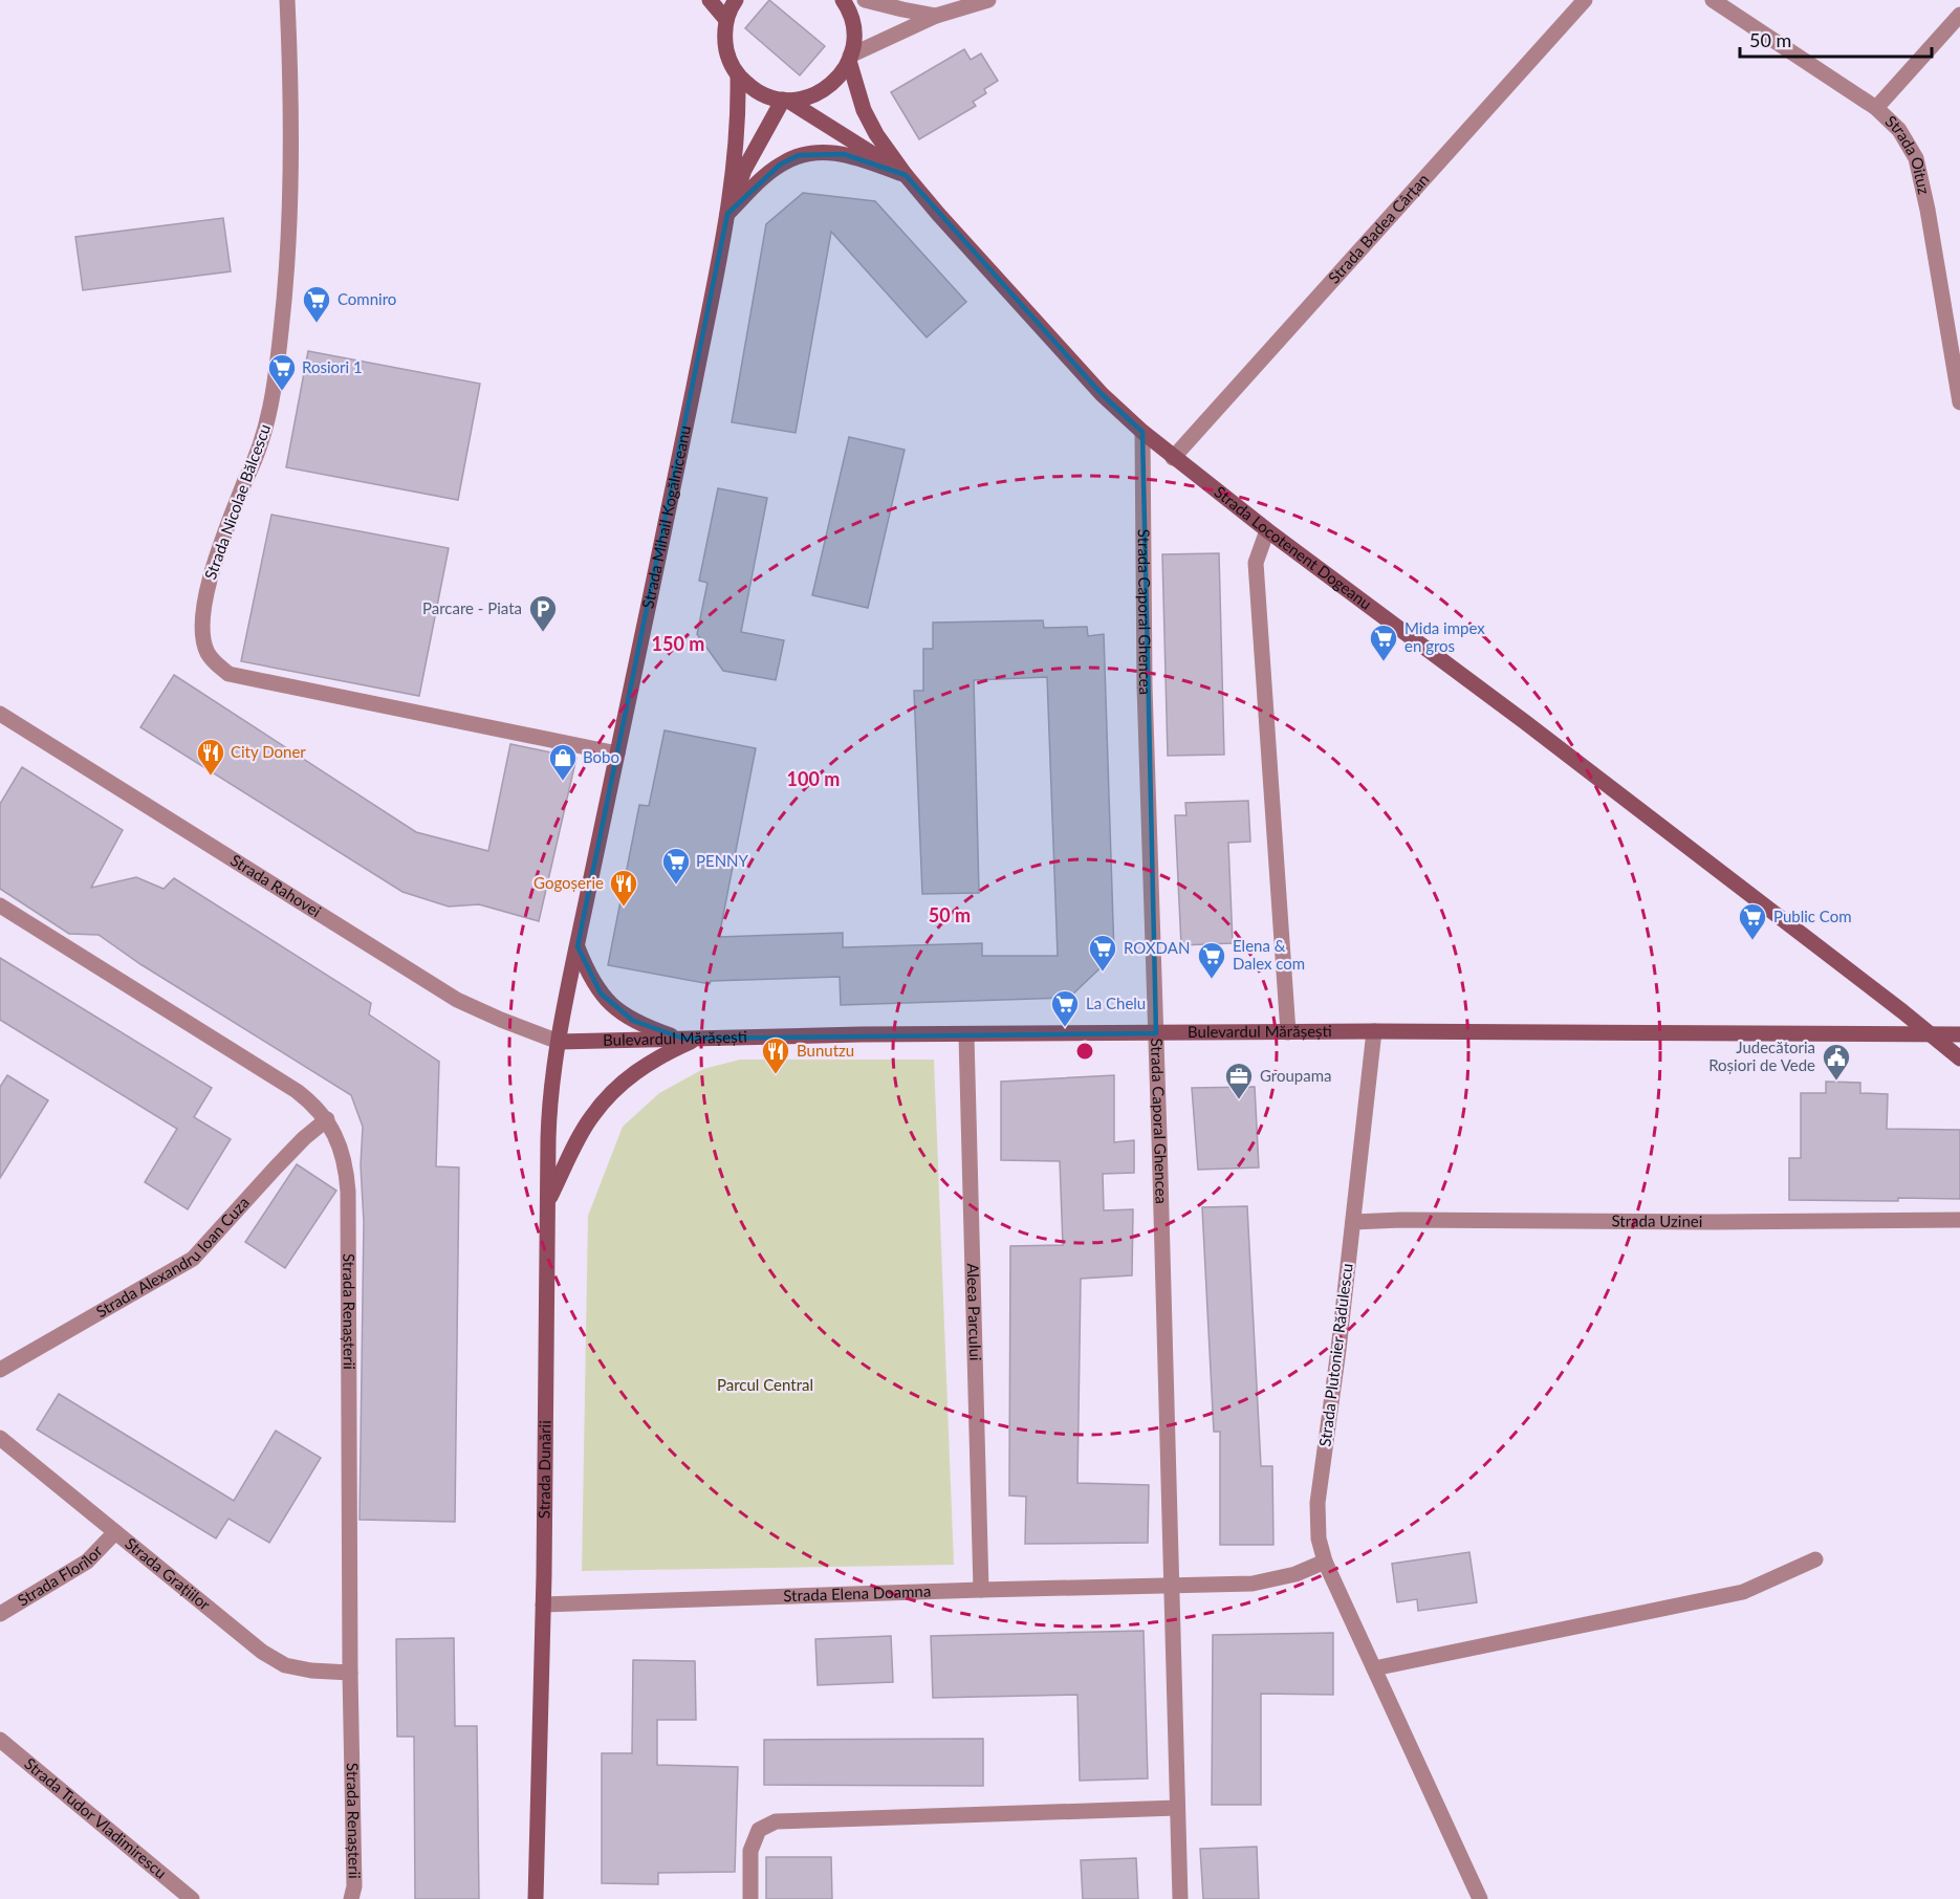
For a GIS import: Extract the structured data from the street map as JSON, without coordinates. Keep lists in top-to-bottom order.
{
  "streets": {
    "main road": [
      "Strada Mihail Kogălniceanu",
      "Strada Locotenent Dogeanu",
      "Bulevardul Mărășești",
      "Strada Dunării"
    ],
    "street": [
      "Strada Oituz",
      "Strada Badea Cârțan",
      "Strada Nicolae Bălcescu",
      "Strada Caporal Ghencea",
      "Strada Rahovei",
      "Strada Uzinei",
      "Strada Alexandru Ioan Cuza",
      "Strada Renașterii",
      "Aleea Parcului",
      "Strada Plutonier Rădulescu",
      "Strada Florilor",
      "Strada Grațiilor",
      "Strada Elena Doamna",
      "Strada Tudor Vladimirescu"
    ]
  },
  "crossings": [
    ["Strada Badea Cârțan", "Strada Locotenent Dogeanu"],
    ["Strada Nicolae Bălcescu", "Strada Mihail Kogălniceanu"],
    ["Strada Mihail Kogălniceanu", "Strada Locotenent Dogeanu"],
    ["Strada Mihail Kogălniceanu", "Strada Rahovei"],
    ["Strada Mihail Kogălniceanu", "Bulevardul Mărășești"],
    ["Strada Mihail Kogălniceanu", "Strada Dunării"],
    ["Strada Locotenent Dogeanu", "Strada Caporal Ghencea"],
    ["Strada Locotenent Dogeanu", "Bulevardul Mărășești"],
    ["Strada Caporal Ghencea", "Bulevardul Mărășești"],
    ["Strada Caporal Ghencea", "Strada Elena Doamna"],
    ["Strada Rahovei", "Bulevardul Mărășești"],
    ["Strada Rahovei", "Strada Dunării"],
    ["Bulevardul Mărășești", "Aleea Parcului"],
    ["Bulevardul Mărășești", "Strada Plutonier Rădulescu"],
    ["Bulevardul Mărășești", "Strada Dunării"],
    ["Strada Uzinei", "Strada Plutonier Rădulescu"],
    ["Strada Alexandru Ioan Cuza", "Strada Renașterii"],
    ["Strada Renașterii", "Strada Grațiilor"],
    ["Aleea Parcului", "Strada Elena Doamna"],
    ["Strada Plutonier Rădulescu", "Strada Elena Doamna"],
    ["Strada Dunării", "Strada Elena Doamna"],
    ["Strada Florilor", "Strada Grațiilor"]
  ],
  "parks": ["Parcul Central"],
  "places": {
    "supermarket": [
      "Comniro",
      "Rosiori 1",
      "Mida impex en gros",
      "PENNY",
      "Public Com",
      "ROXDAN",
      "Elena & Dalex com",
      "La Chelu"
    ],
    "parking": ["Parcare - Piata"],
    "restaurant": ["City Doner", "Gogoșerie", "Bunutzu"],
    "shop": ["Bobo"],
    "public building": ["Judecătoria Roșiori de Vede"],
    "office": ["Groupama"]
  },
  "scale_bar": "50 m",
  "rings": ["150 m", "100 m", "50 m"]
}
